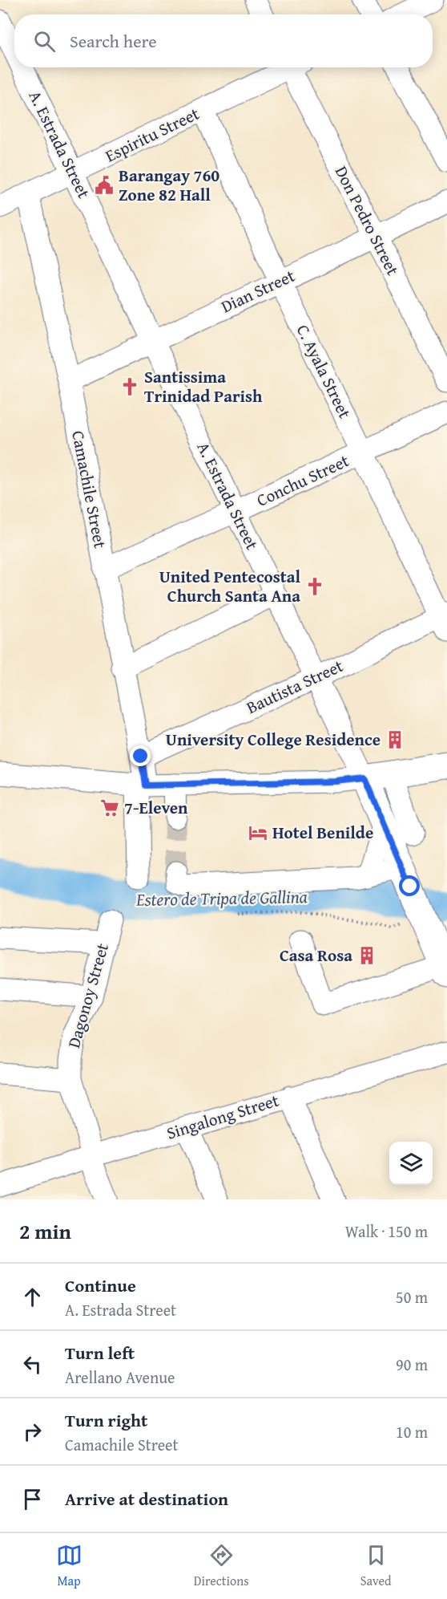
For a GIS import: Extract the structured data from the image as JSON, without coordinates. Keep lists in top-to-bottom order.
{
  "streets": {
    "main road": ["A. Estrada Street"],
    "street": [
      "Espiritu Street",
      "Don Pedro Street",
      "Dian Street",
      "C. Ayala Street",
      "Conchu Street",
      "Camachile Street",
      "Bautista Street",
      "Dagonoy Street",
      "Singalong Street"
    ]
  },
  "crossings": [
    ["Espiritu Street", "A. Estrada Street"],
    ["Espiritu Street", "C. Ayala Street"],
    ["Espiritu Street", "Camachile Street"],
    ["A. Estrada Street", "Dian Street"],
    ["A. Estrada Street", "Conchu Street"],
    ["A. Estrada Street", "Bautista Street"],
    ["Don Pedro Street", "Dian Street"],
    ["Dian Street", "C. Ayala Street"],
    ["Dian Street", "Camachile Street"],
    ["C. Ayala Street", "Conchu Street"],
    ["C. Ayala Street", "Bautista Street"],
    ["Conchu Street", "Camachile Street"],
    ["Camachile Street", "Bautista Street"],
    ["Dagonoy Street", "Singalong Street"]
  ],
  "water": ["Estero de Tripa de Gallina"],
  "places": {
    "public building": ["Barangay 760 Zone 82 Hall"],
    "church": ["Santissima Trinidad Parish", "United Pentecostal Church Santa Ana"],
    "building": ["University College Residence", "Casa Rosa"],
    "supermarket": ["7-Eleven"],
    "hotel": ["Hotel Benilde"]
  },
  "page": {
    "search": "Search here",
    "heading": ["2 min", "Walk · 150 m"],
    "list": [
      ["Continue", "A. Estrada Street", "50 m"],
      ["Turn left", "Arellano Avenue", "90 m"],
      ["Turn right", "Camachile Street", "10 m"],
      "Arrive at destination"
    ],
    "nav": ["Map", "Directions", "Saved"]
  }
}
